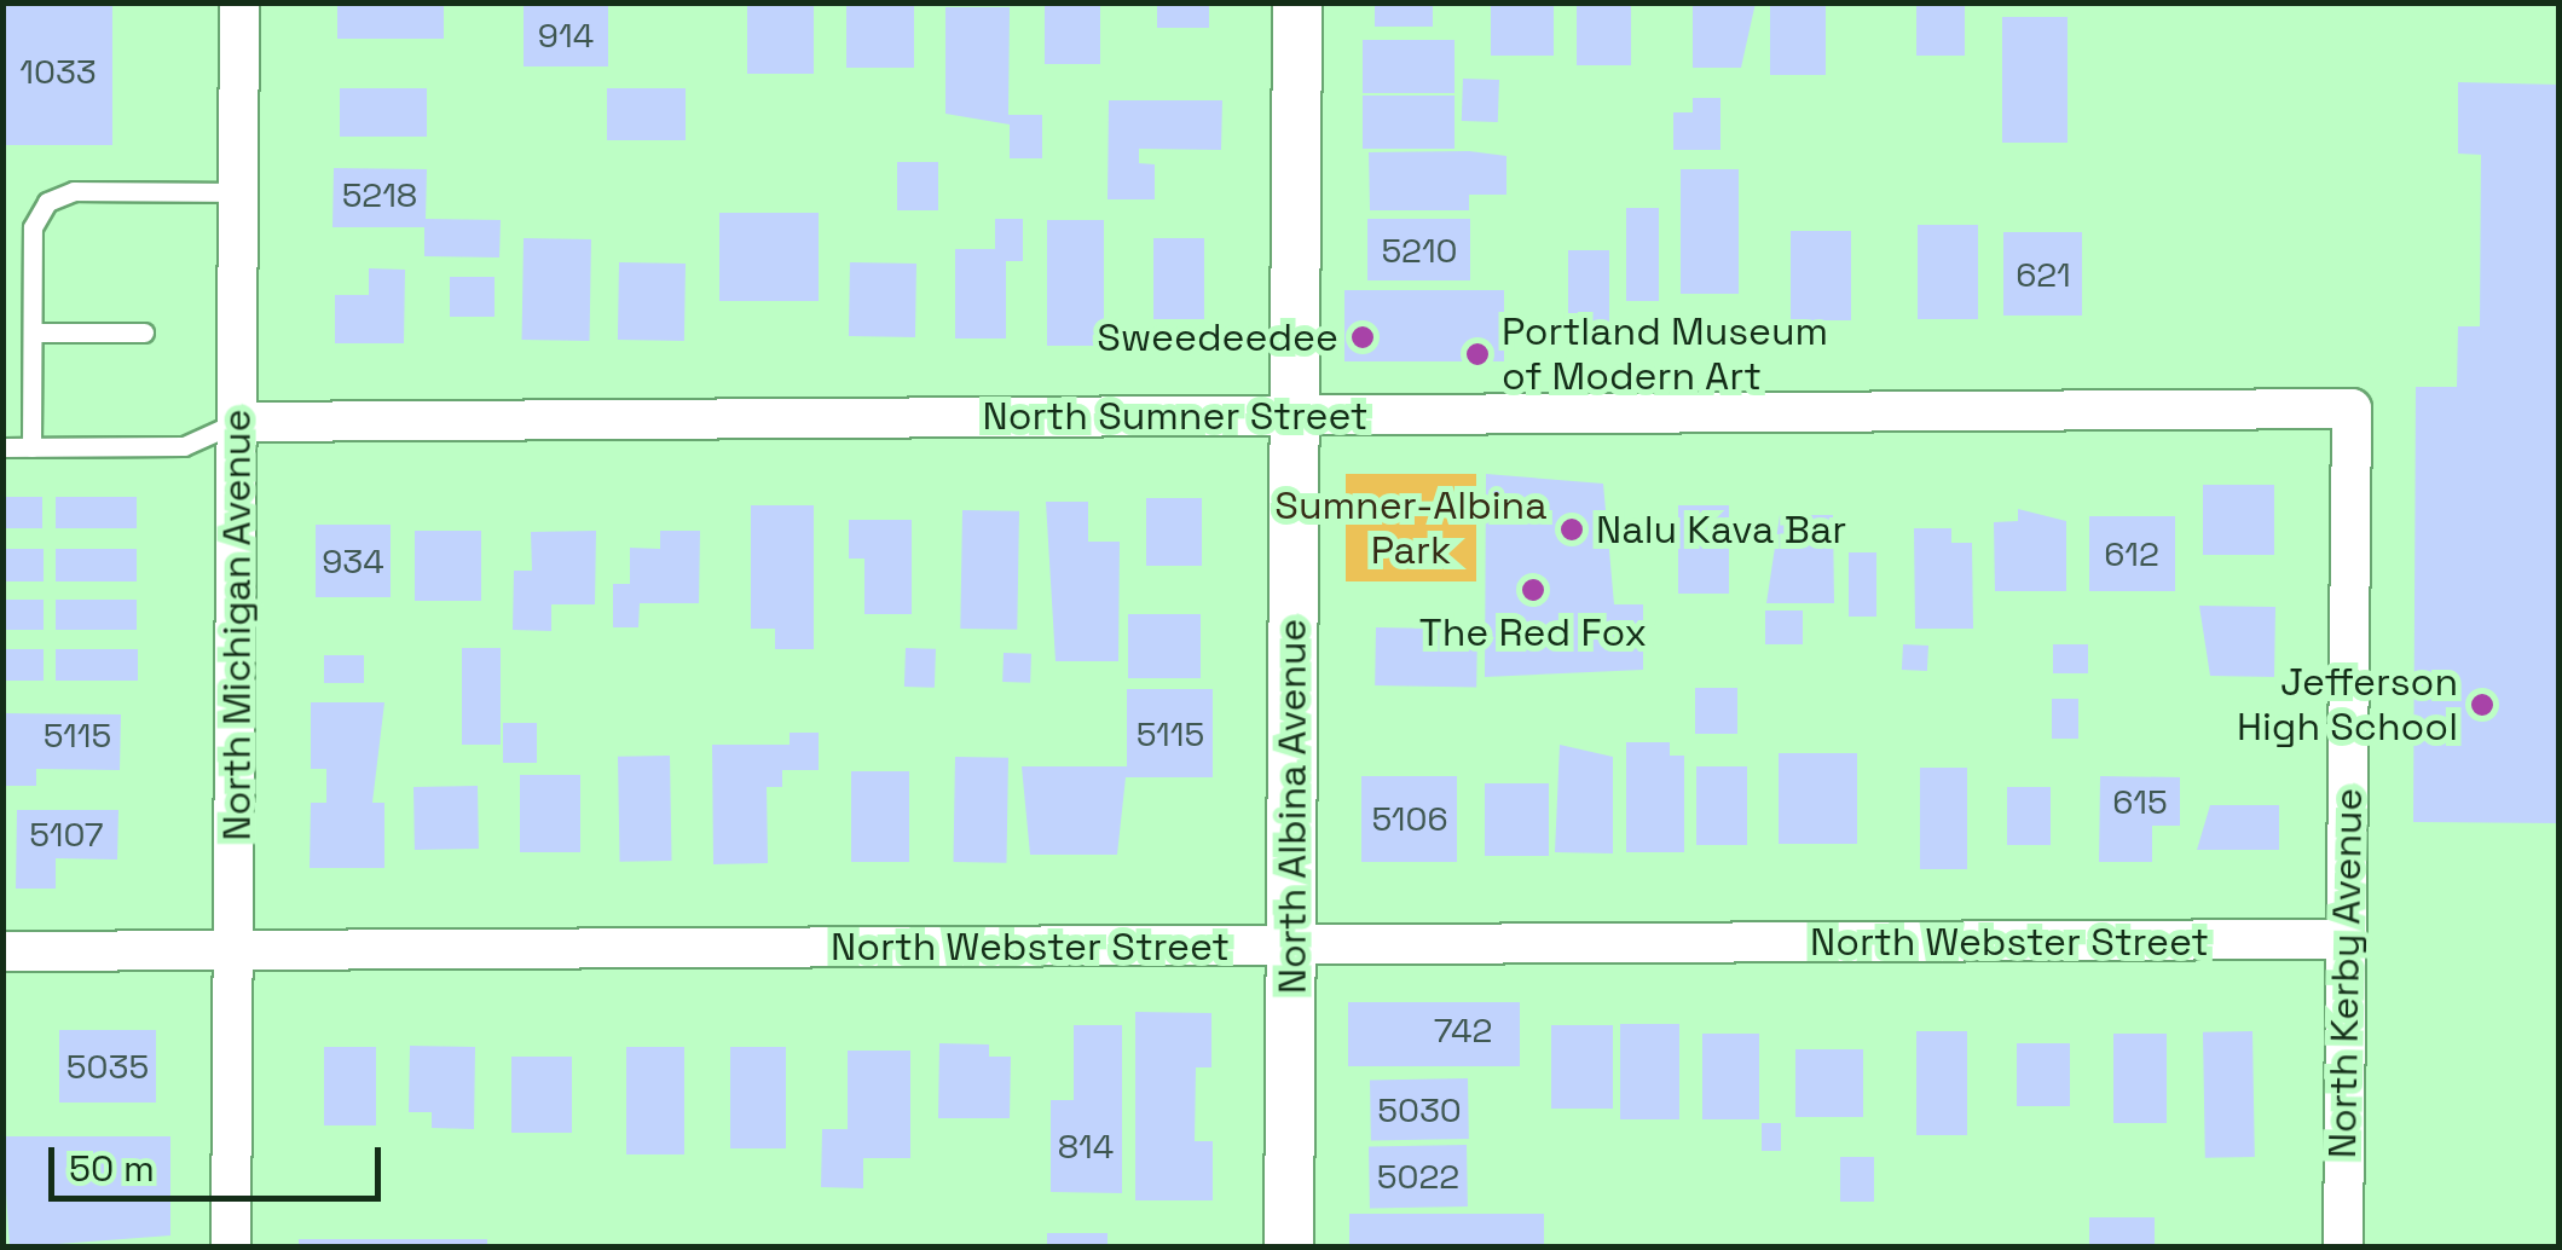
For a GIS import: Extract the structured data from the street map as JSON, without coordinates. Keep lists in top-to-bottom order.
{
  "streets": {
    "street": [
      "North Sumner Street",
      "North Michigan Avenue",
      "North Albina Avenue",
      "North Webster Street",
      "North Kerby Avenue"
    ]
  },
  "crossings": [
    ["North Sumner Street", "North Michigan Avenue"],
    ["North Sumner Street", "North Albina Avenue"],
    ["North Sumner Street", "North Kerby Avenue"],
    ["North Michigan Avenue", "North Webster Street"],
    ["North Albina Avenue", "North Webster Street"],
    ["North Webster Street", "North Kerby Avenue"]
  ],
  "parks": ["Sumner-Albina Park"],
  "places": [
    "Sweedeedee",
    "Portland Museum of Modern Art",
    "Nalu Kava Bar",
    "The Red Fox",
    "Jefferson High School"
  ],
  "house_numbers": [
    "914",
    "1033",
    "5218",
    "5210",
    "621",
    "612",
    "934",
    "5115",
    "5115",
    "615",
    "5106",
    "5107",
    "742",
    "5035",
    "5030",
    "814",
    "5022"
  ],
  "scale_bar": "50 m"
}
